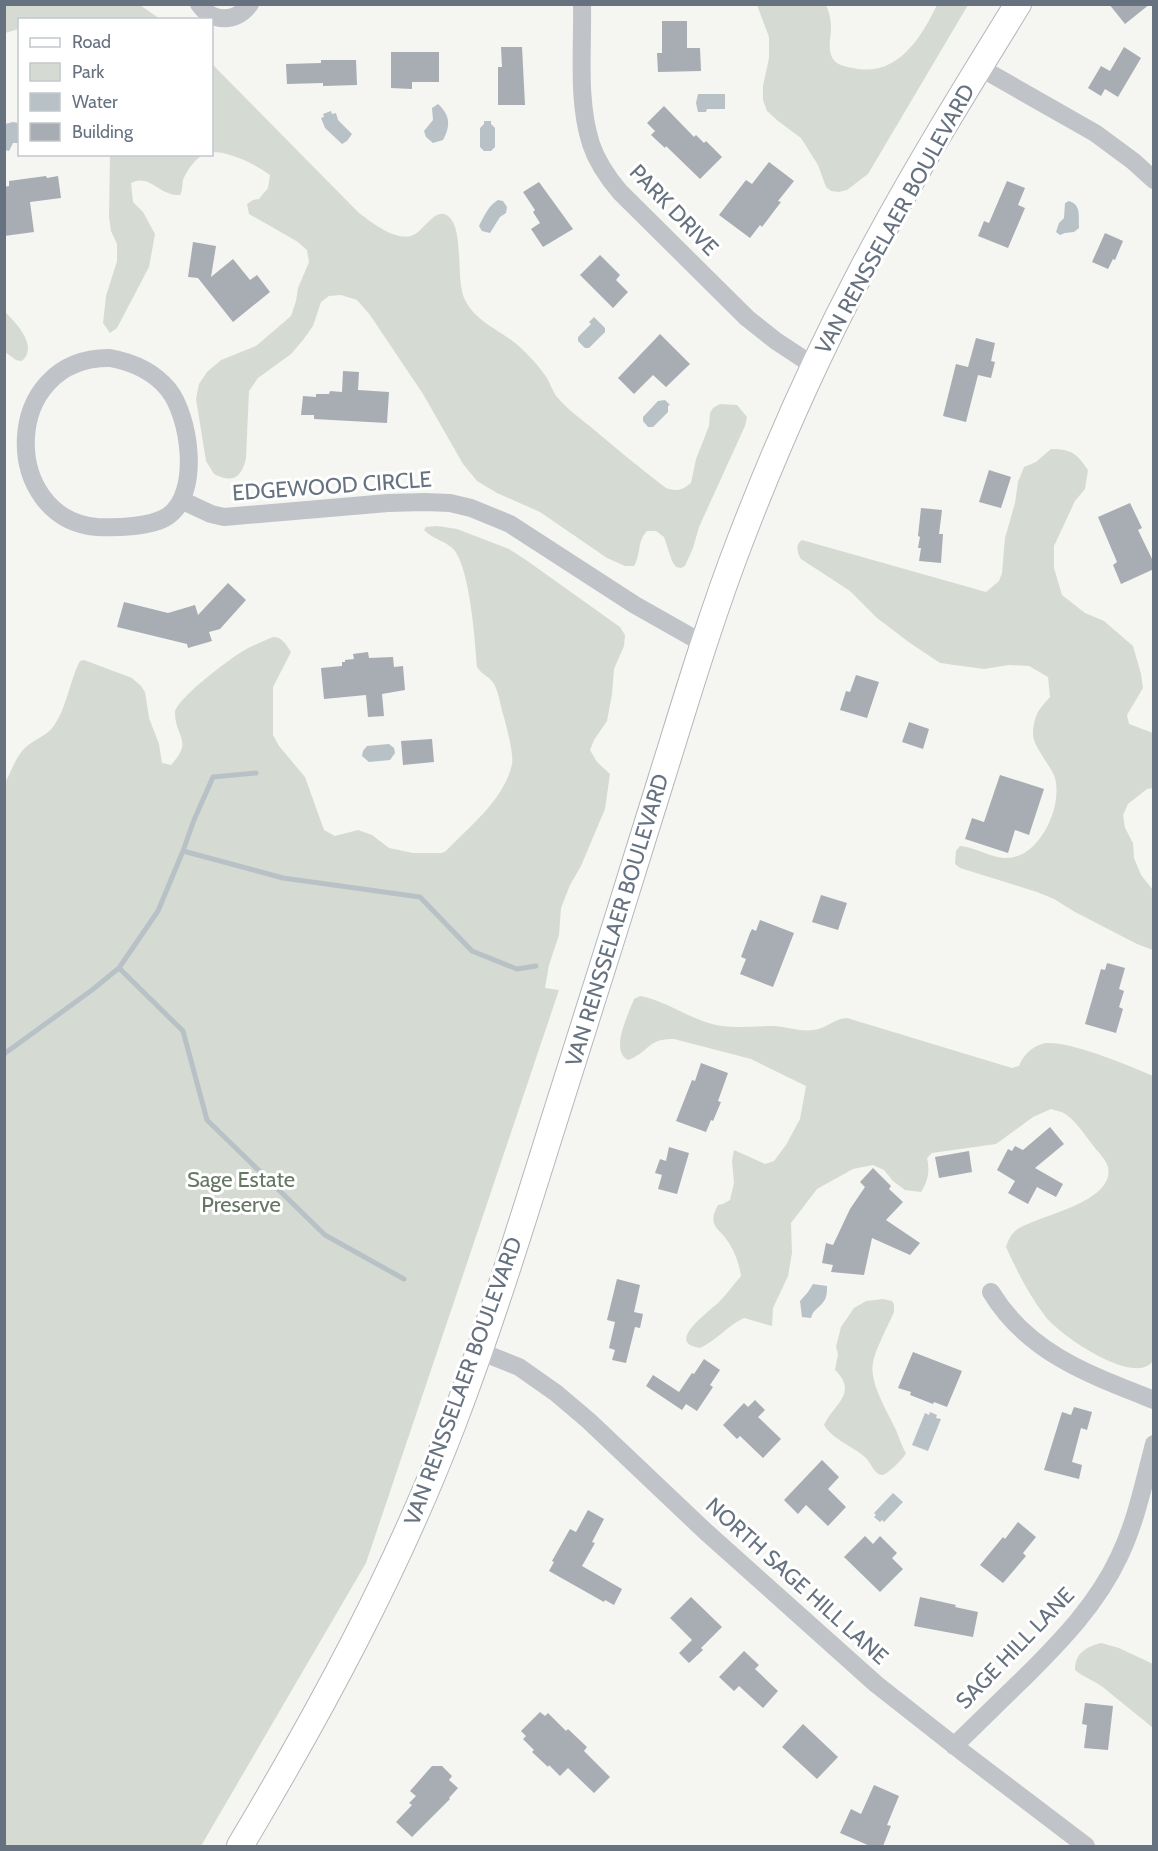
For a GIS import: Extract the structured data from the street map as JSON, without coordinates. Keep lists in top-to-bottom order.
{
  "streets": {
    "main road": ["VAN RENSSELAER BOULEVARD"],
    "street": [
      "PARK DRIVE",
      "EDGEWOOD CIRCLE",
      "NORTH SAGE HILL LANE",
      "SAGE HILL LANE"
    ]
  },
  "crossings": [
    ["PARK DRIVE", "VAN RENSSELAER BOULEVARD"],
    ["VAN RENSSELAER BOULEVARD", "EDGEWOOD CIRCLE"],
    ["VAN RENSSELAER BOULEVARD", "NORTH SAGE HILL LANE"],
    ["NORTH SAGE HILL LANE", "SAGE HILL LANE"]
  ],
  "parks": ["Sage Estate Preserve"],
  "legend": [
    "Road",
    "Park",
    "Water",
    "Building"
  ]
}
